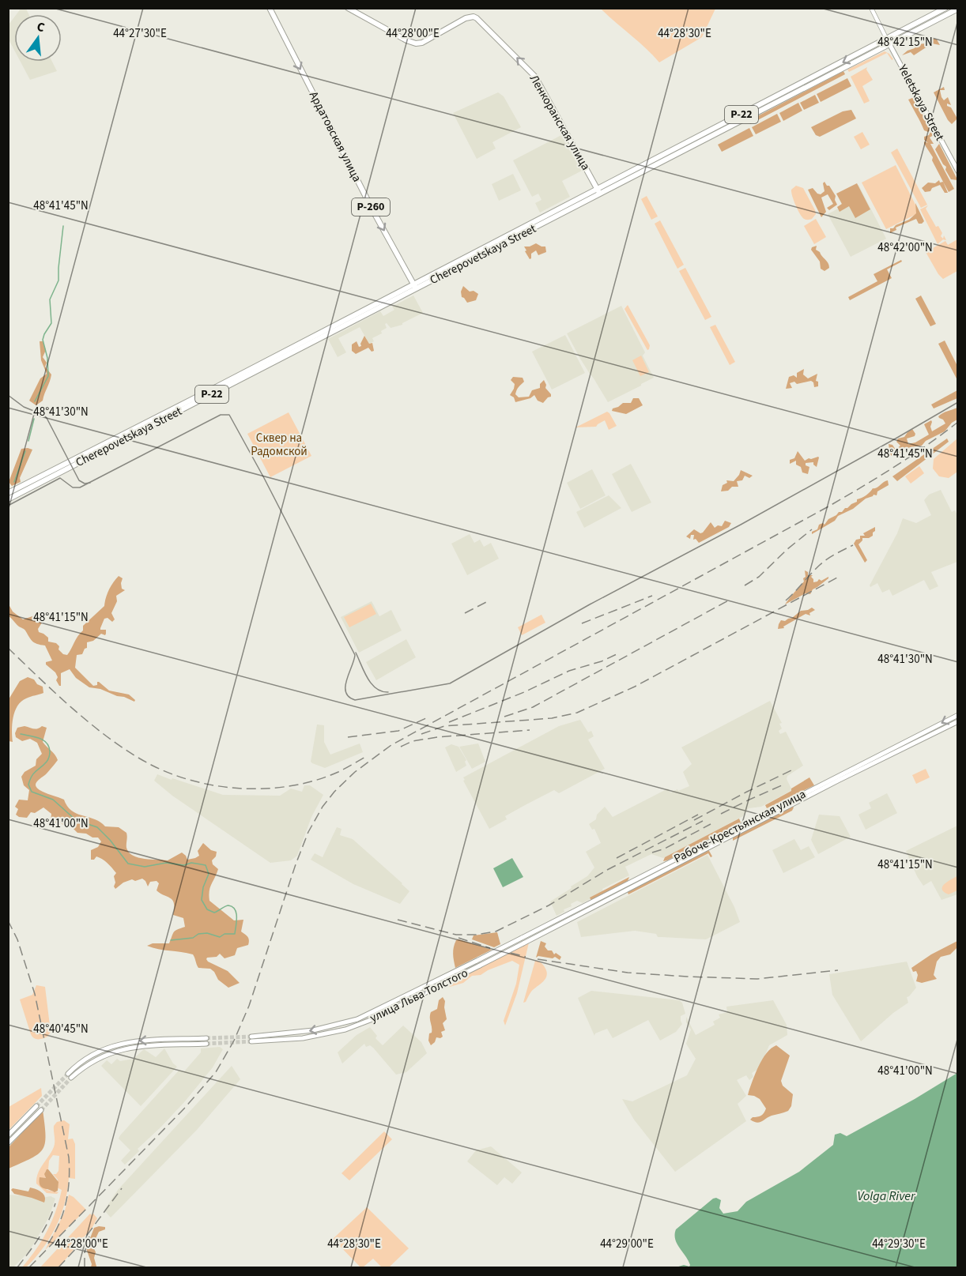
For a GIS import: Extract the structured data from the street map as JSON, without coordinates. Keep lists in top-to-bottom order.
{
  "streets": {
    "highway": [
      "Р-22",
      "Ленкоранская улица",
      "Ардатовская улица",
      "Р-260",
      "Cherepovetskaya Street"
    ],
    "main road": ["Yeletskaya Street", "Рабоче-Крестьянская улица", "улица Льва Толстого"]
  },
  "crossings": [
    ["Yeletskaya Street", "Cherepovetskaya Street"],
    ["Ленкоранская улица", "Cherepovetskaya Street"],
    ["Ардатовская улица", "Cherepovetskaya Street"],
    ["Рабоче-Крестьянская улица", "улица Льва Толстого"]
  ],
  "one_way": ["Ленкоранская улица", "Ардатовская улица"],
  "water": ["Volga River"],
  "parks": ["Сквер на Радомской"],
  "north": "top",
  "coordinates": [
    "44°27'30\"E",
    "44°28'00\"E",
    "44°28'30\"E",
    "48°42'15\"N",
    "48°41'45\"N",
    "48°42'00\"N",
    "48°41'30\"N",
    "48°41'15\"N",
    "48°41'00\"N",
    "48°40'45\"N",
    "44°29'00\"E",
    "44°29'30\"E"
  ]
}
